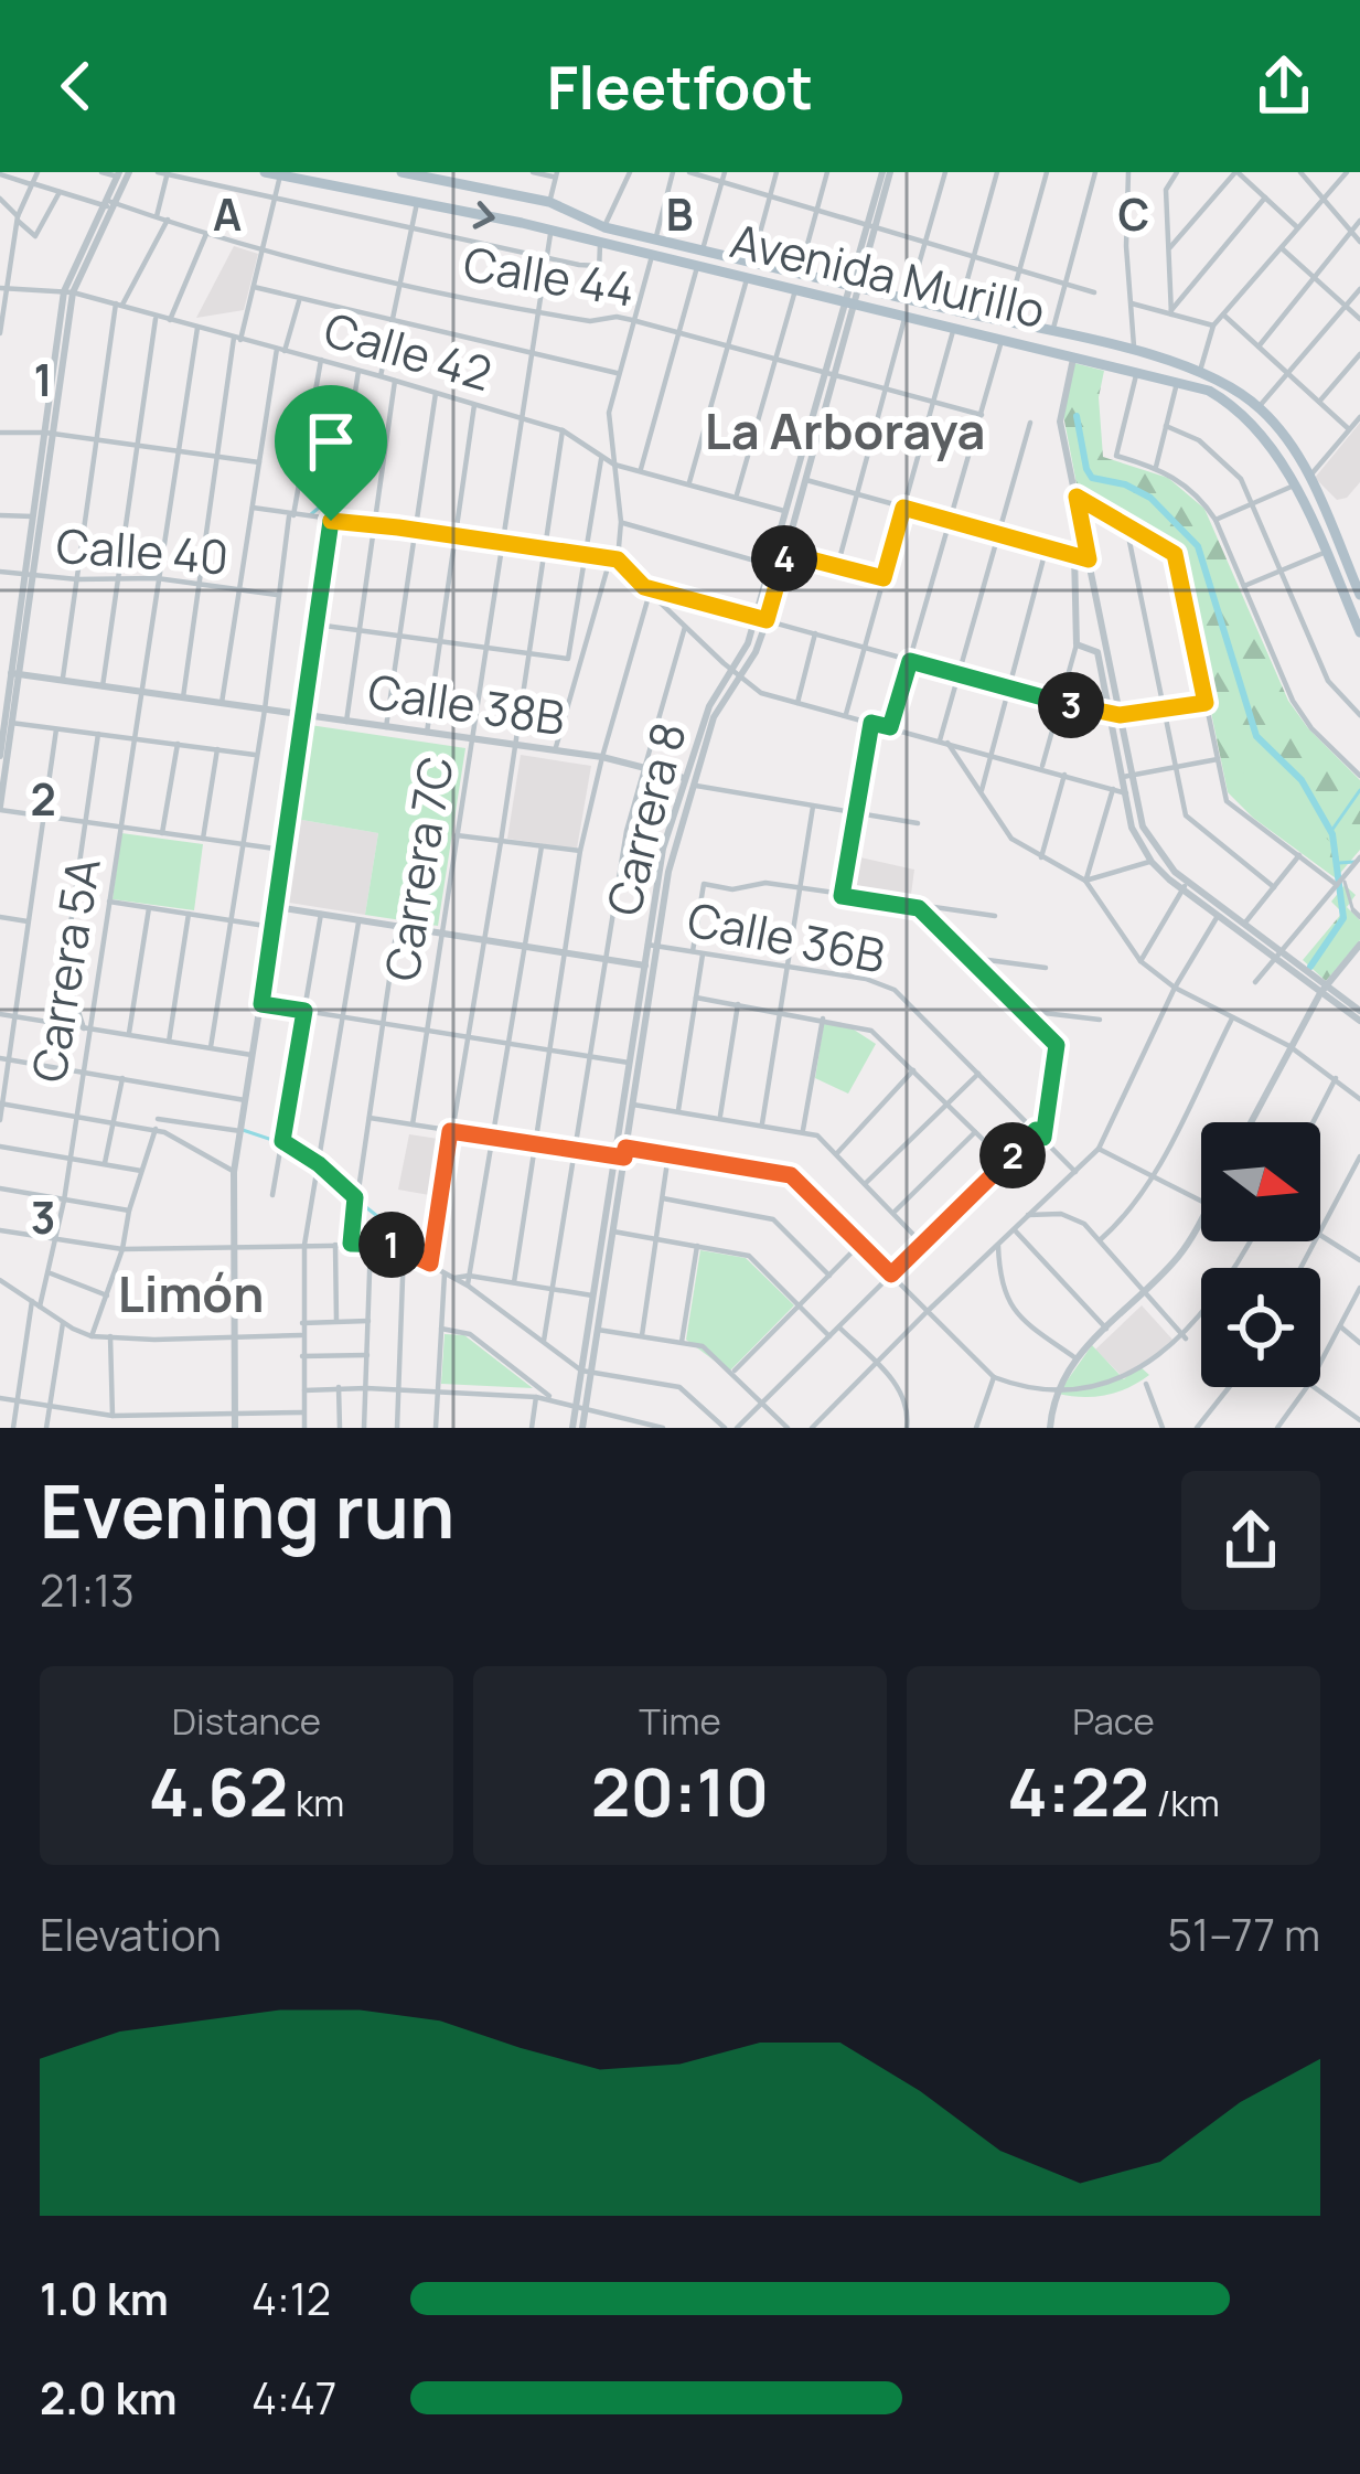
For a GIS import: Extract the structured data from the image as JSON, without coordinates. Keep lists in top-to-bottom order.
{
  "streets": {
    "main road": ["Avenida Murillo"],
    "street": [
      "Calle 44",
      "Calle 42",
      "Calle 40",
      "Calle 38B",
      "Carrera 8",
      "Carrera 7C",
      "Calle 36B",
      "Carrera 5A"
    ]
  },
  "crossings": [
    ["Avenida Murillo", "Carrera 8"],
    ["Avenida Murillo", "Carrera 7C"],
    ["Calle 44", "Carrera 8"],
    ["Calle 44", "Carrera 7C"],
    ["Calle 42", "Carrera 8"],
    ["Calle 42", "Carrera 7C"],
    ["Calle 42", "Carrera 5A"],
    ["Calle 40", "Carrera 5A"],
    ["Calle 38B", "Carrera 8"],
    ["Calle 38B", "Carrera 7C"],
    ["Calle 38B", "Carrera 5A"],
    ["Carrera 8", "Calle 36B"],
    ["Carrera 7C", "Calle 36B"]
  ],
  "districts": ["La Arboraya", "Limón"],
  "north": "right",
  "page": {
    "header": "Fleetfoot",
    "pins": [
      "4",
      "3",
      "2",
      "1"
    ],
    "heading": ["Evening run", "21:13"],
    "stats": [
      ["Distance", "4.62 km"],
      ["Time", "20:10"],
      ["Pace", "4:22 /km"]
    ],
    "chart": ["Elevation", "51–77 m"],
    "list": [
      {
        "name": "1.0 km",
        "note": "4:12"
      },
      {
        "name": "2.0 km",
        "note": "4:47"
      }
    ]
  },
  "grid": {
    "columns": ["A", "B", "C"],
    "rows": ["1", "2", "3"]
  }
}
